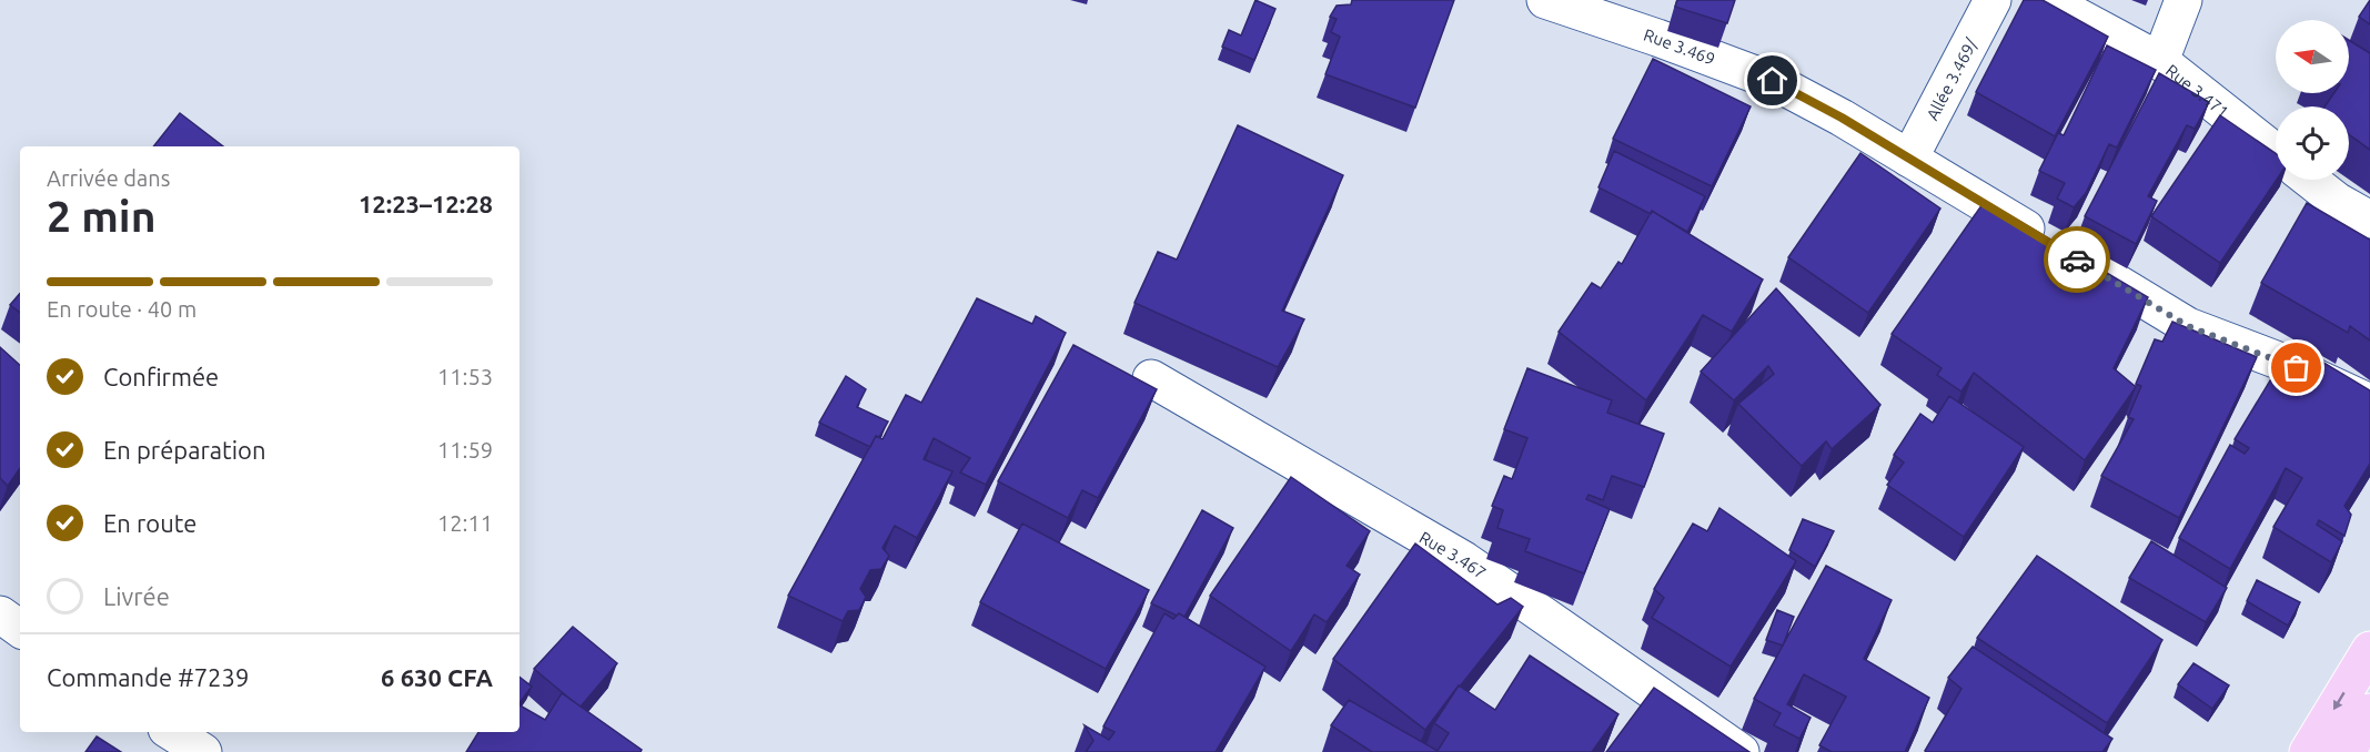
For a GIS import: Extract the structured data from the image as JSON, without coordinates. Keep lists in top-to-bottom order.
{
  "streets": {
    "street": [
      "Rue 3.469",
      "Allée 3.469/",
      "Rue 3.471",
      "Rue 3.467"
    ]
  },
  "crossings": [
    ["Rue 3.469", "Allée 3.469/"]
  ],
  "north": "left",
  "page": {
    "heading": ["2 min", "Arrivée dans", "12:23–12:28"],
    "panel": ["Commande #7239", "6 630 CFA"],
    "bar": "En route · 40 m",
    "list": [
      ["Confirmée", "11:53"],
      ["En préparation", "11:59"],
      ["En route", "12:11"],
      "Livrée"
    ]
  }
}
